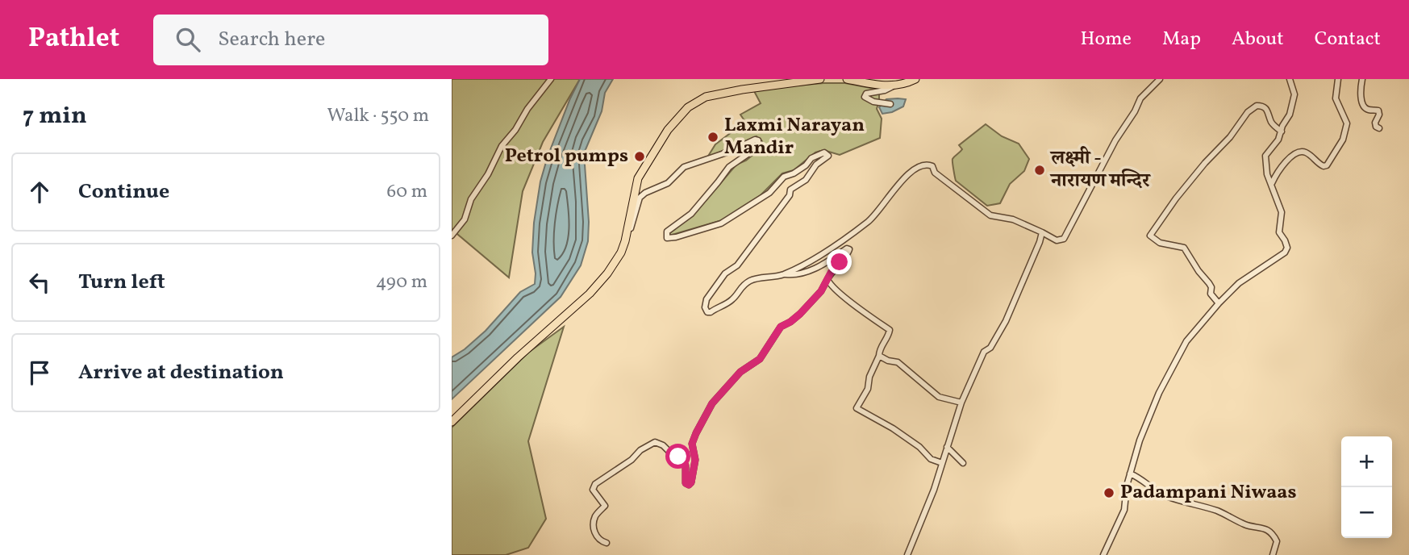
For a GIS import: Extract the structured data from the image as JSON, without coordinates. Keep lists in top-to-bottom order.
{
  "places": [
    "Laxmi Narayan Mandir",
    "Petrol pumps",
    "लक्ष्मी - नारायण मन्दिर",
    "Padampani Niwaas"
  ],
  "page": {
    "header": "Pathlet",
    "search": "Search here",
    "nav": [
      "Home",
      "Map",
      "About",
      "Contact"
    ],
    "heading": ["7 min", "Walk · 550 m"],
    "list": [
      ["Continue", "60 m"],
      ["Turn left", "490 m"],
      "Arrive at destination"
    ],
    "map_buttons": ["+", "−"]
  }
}
